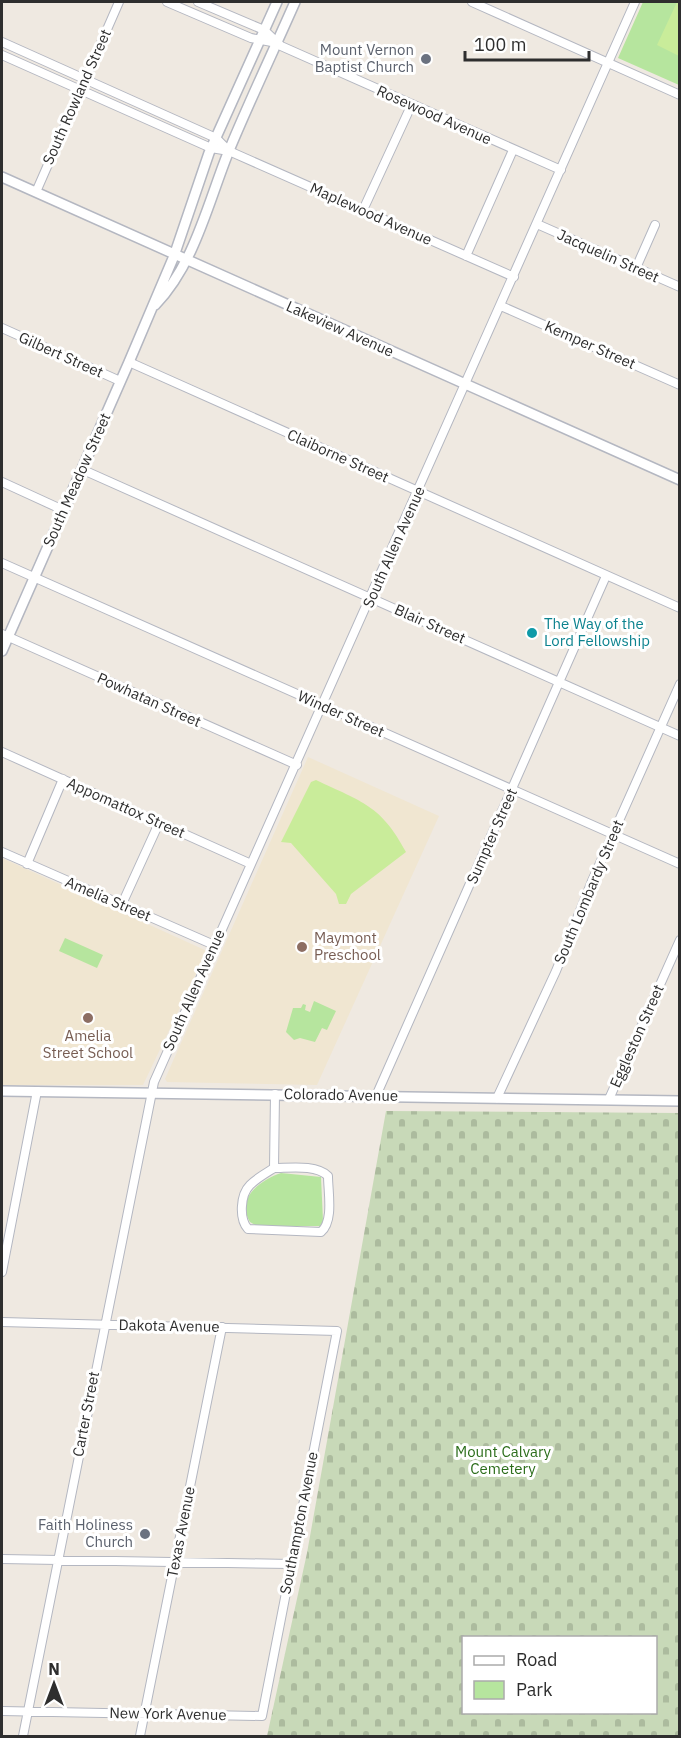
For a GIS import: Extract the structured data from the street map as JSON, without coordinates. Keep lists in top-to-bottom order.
{
  "streets": {
    "street": [
      "South Rowland Street",
      "Rosewood Avenue",
      "Maplewood Avenue",
      "Jacquelin Street",
      "Lakeview Avenue",
      "Kemper Street",
      "Gilbert Street",
      "Claiborne Street",
      "South Meadow Street",
      "South Allen Avenue",
      "Blair Street",
      "Powhatan Street",
      "Winder Street",
      "Appomattox Street",
      "Sumpter Street",
      "South Lombardy Street",
      "Amelia Street",
      "Eggleston Street",
      "Colorado Avenue",
      "Dakota Avenue",
      "Carter Street",
      "Southampton Avenue",
      "Texas Avenue",
      "New York Avenue"
    ]
  },
  "crossings": [
    ["South Rowland Street", "Maplewood Avenue"],
    ["South Rowland Street", "Lakeview Avenue"],
    ["Rosewood Avenue", "South Meadow Street"],
    ["Rosewood Avenue", "South Allen Avenue"],
    ["Maplewood Avenue", "South Meadow Street"],
    ["Maplewood Avenue", "South Allen Avenue"],
    ["Jacquelin Street", "South Allen Avenue"],
    ["Lakeview Avenue", "South Meadow Street"],
    ["Lakeview Avenue", "South Allen Avenue"],
    ["Kemper Street", "South Allen Avenue"],
    ["Gilbert Street", "South Meadow Street"],
    ["Claiborne Street", "South Meadow Street"],
    ["Claiborne Street", "South Allen Avenue"],
    ["Claiborne Street", "Sumpter Street"],
    ["South Meadow Street", "Blair Street"],
    ["South Meadow Street", "Powhatan Street"],
    ["South Meadow Street", "Winder Street"],
    ["South Allen Avenue", "Blair Street"],
    ["South Allen Avenue", "Powhatan Street"],
    ["South Allen Avenue", "Winder Street"],
    ["South Allen Avenue", "Appomattox Street"],
    ["South Allen Avenue", "Amelia Street"],
    ["South Allen Avenue", "Colorado Avenue"],
    ["South Allen Avenue", "Carter Street"],
    ["Blair Street", "Sumpter Street"],
    ["Blair Street", "South Lombardy Street"],
    ["Winder Street", "Sumpter Street"],
    ["Winder Street", "South Lombardy Street"],
    ["Sumpter Street", "Colorado Avenue"],
    ["South Lombardy Street", "Colorado Avenue"],
    ["Eggleston Street", "Colorado Avenue"],
    ["Colorado Avenue", "Carter Street"],
    ["Dakota Avenue", "Carter Street"],
    ["Dakota Avenue", "Southampton Avenue"],
    ["Dakota Avenue", "Texas Avenue"],
    ["Carter Street", "New York Avenue"],
    ["Southampton Avenue", "New York Avenue"],
    ["Texas Avenue", "New York Avenue"]
  ],
  "parks": ["Mount Calvary Cemetery"],
  "places": [
    "Mount Vernon Baptist Church",
    "The Way of the Lord Fellowship",
    "Maymont Preschool",
    "Amelia Street School",
    "Faith Holiness Church"
  ],
  "legend": ["Road", "Park"],
  "scale_bar": "100 m",
  "north": "top"
}
